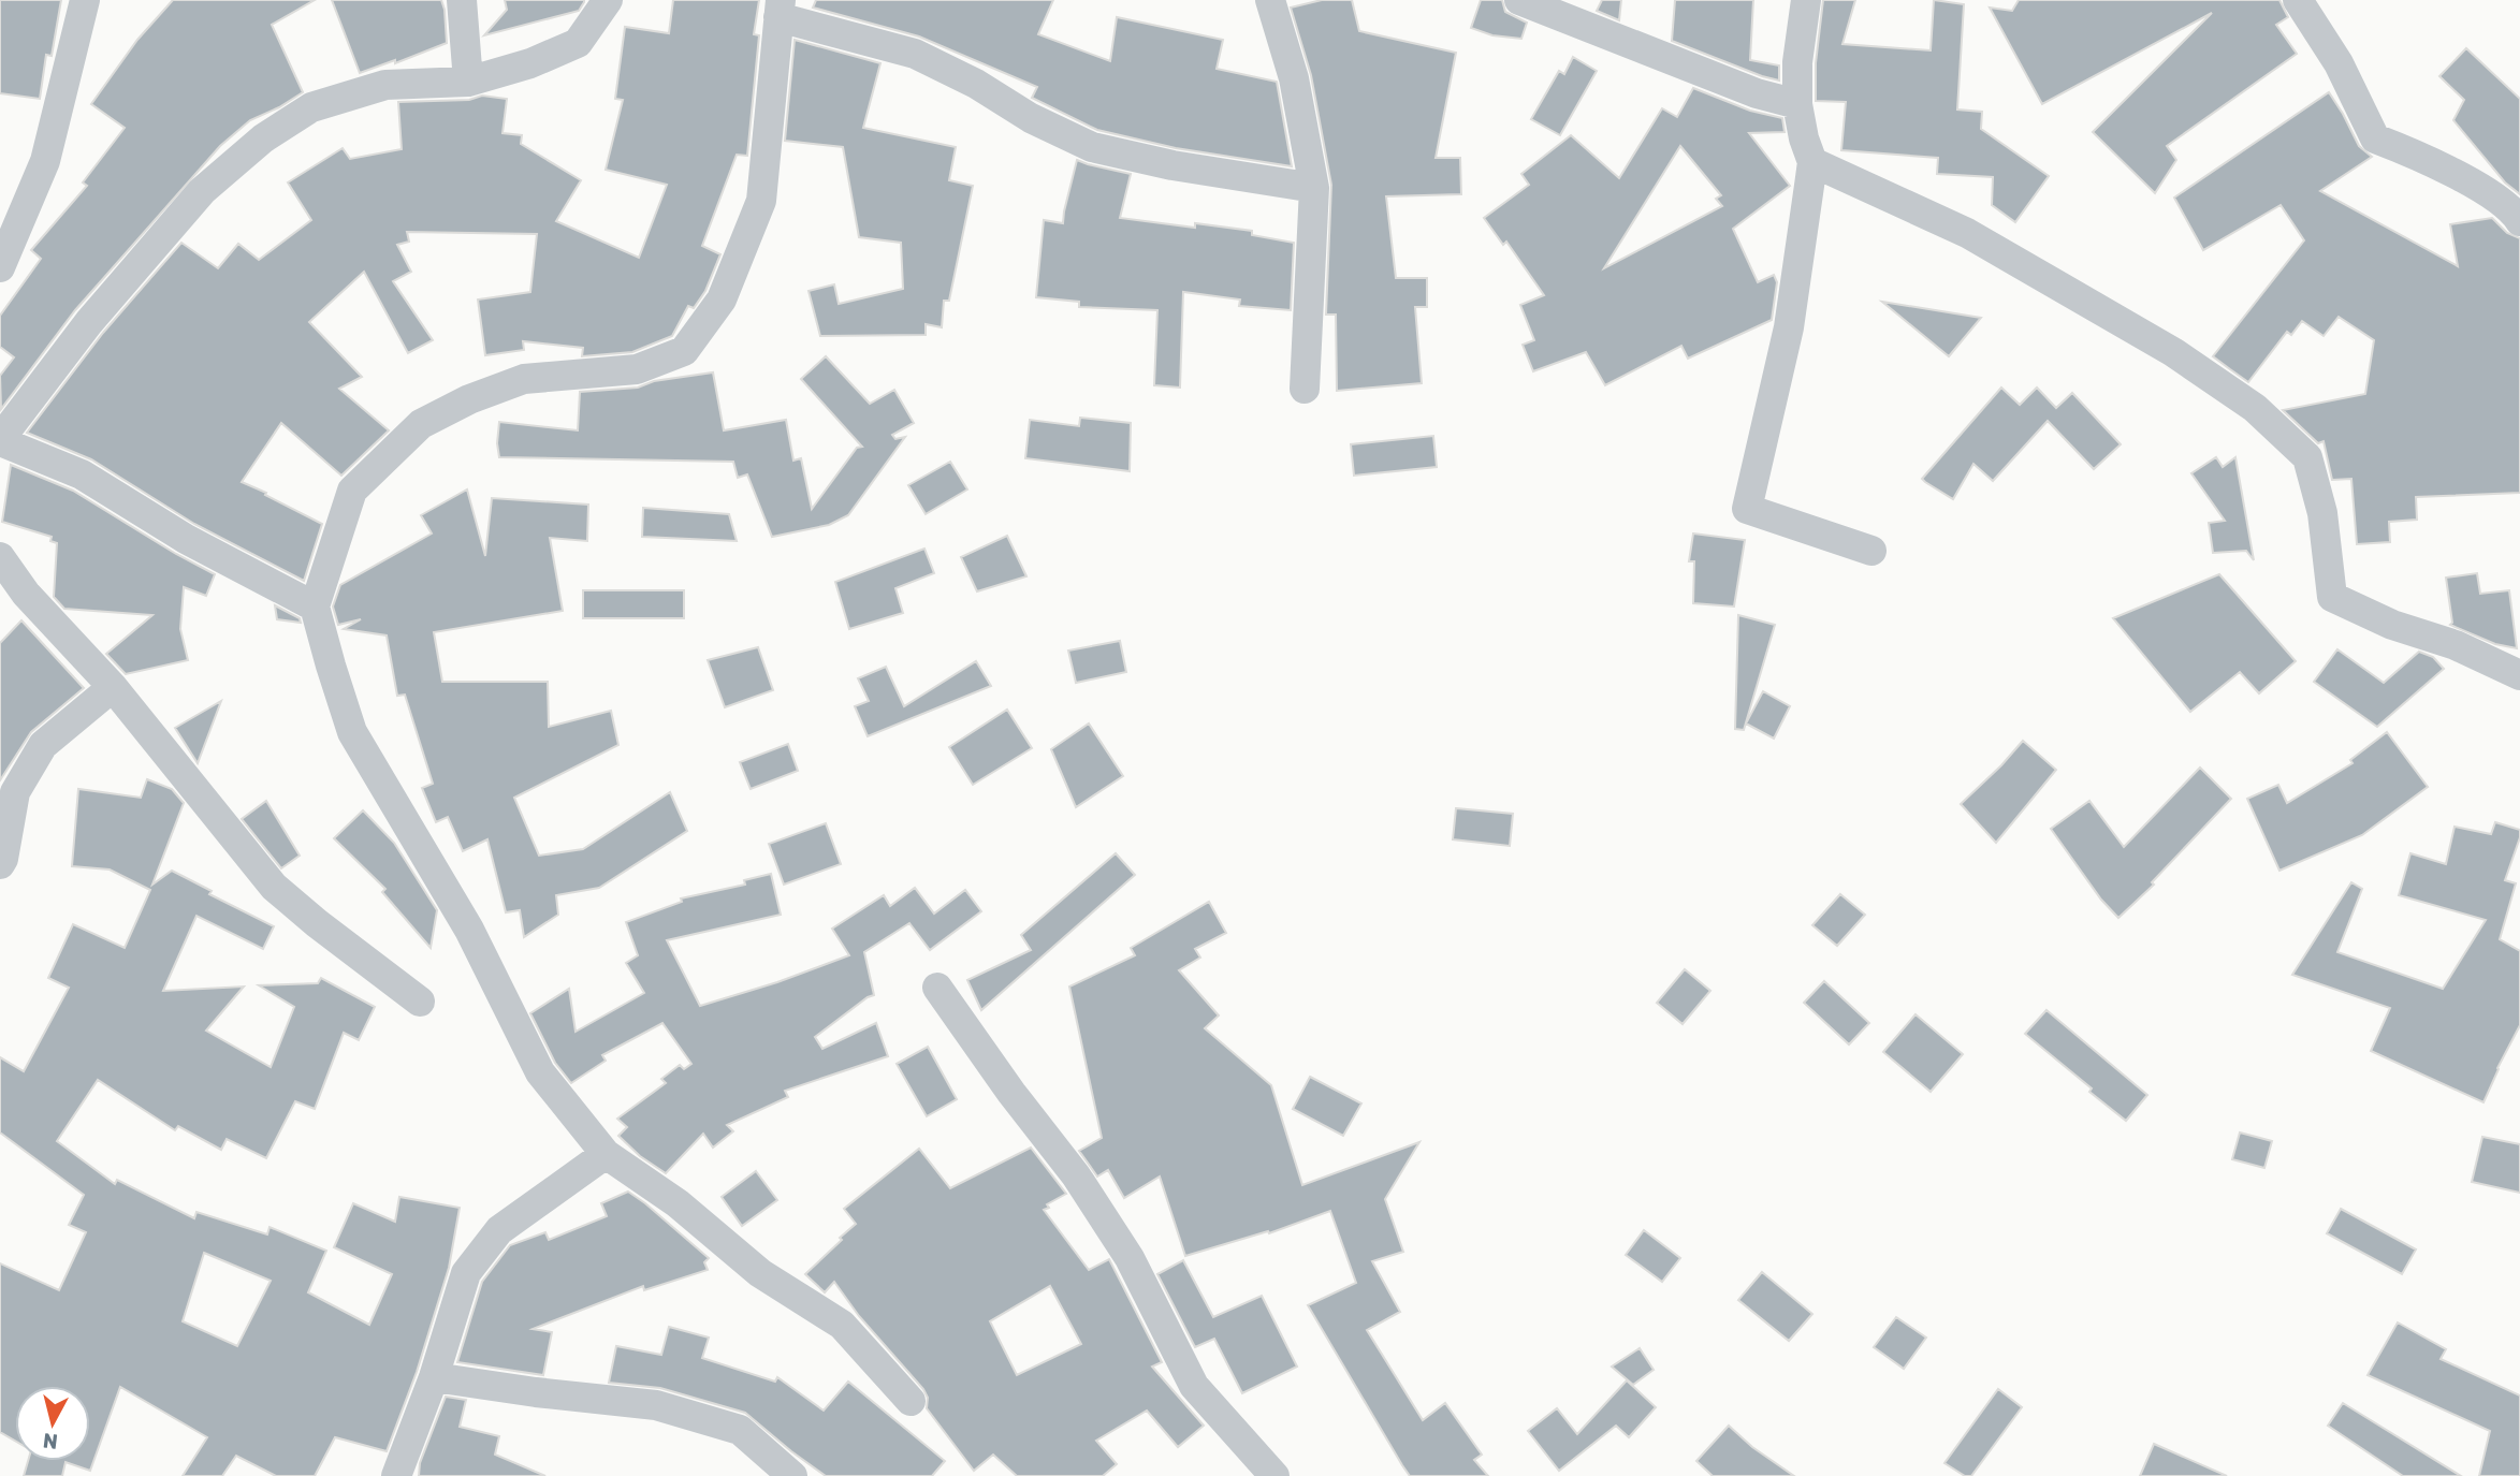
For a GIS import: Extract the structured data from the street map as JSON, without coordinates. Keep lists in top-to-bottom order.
{
  "north": "bottom"
}
